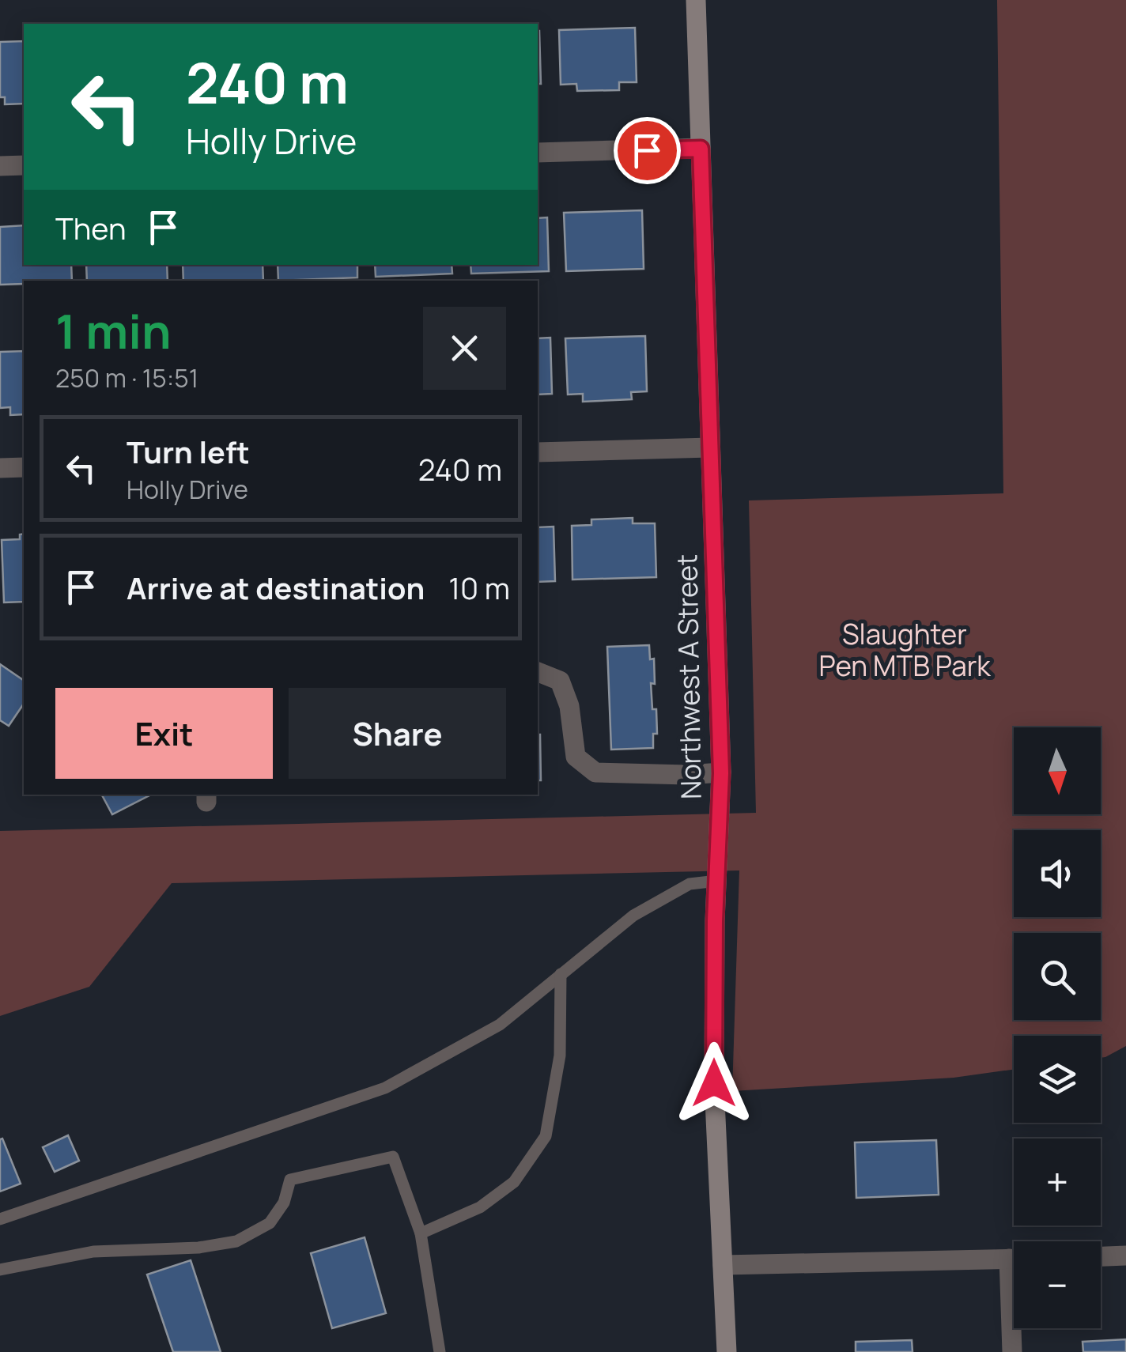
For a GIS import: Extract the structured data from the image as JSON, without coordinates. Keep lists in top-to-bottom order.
{
  "streets": {
    "street": ["Northwest A Street"]
  },
  "parks": ["Slaughter Pen MTB Park"],
  "north": "bottom",
  "page": {
    "turn": ["240 m", "Holly Drive"],
    "then": "Then",
    "heading": ["1 min", "250 m · 15:51"],
    "list": [
      {
        "name": "Turn left",
        "note": "Holly Drive",
        "value": "240 m"
      },
      {
        "name": "Arrive at destination",
        "value": "10 m"
      }
    ],
    "buttons": ["Exit", "Share"],
    "map_buttons": ["+", "−"]
  }
}
